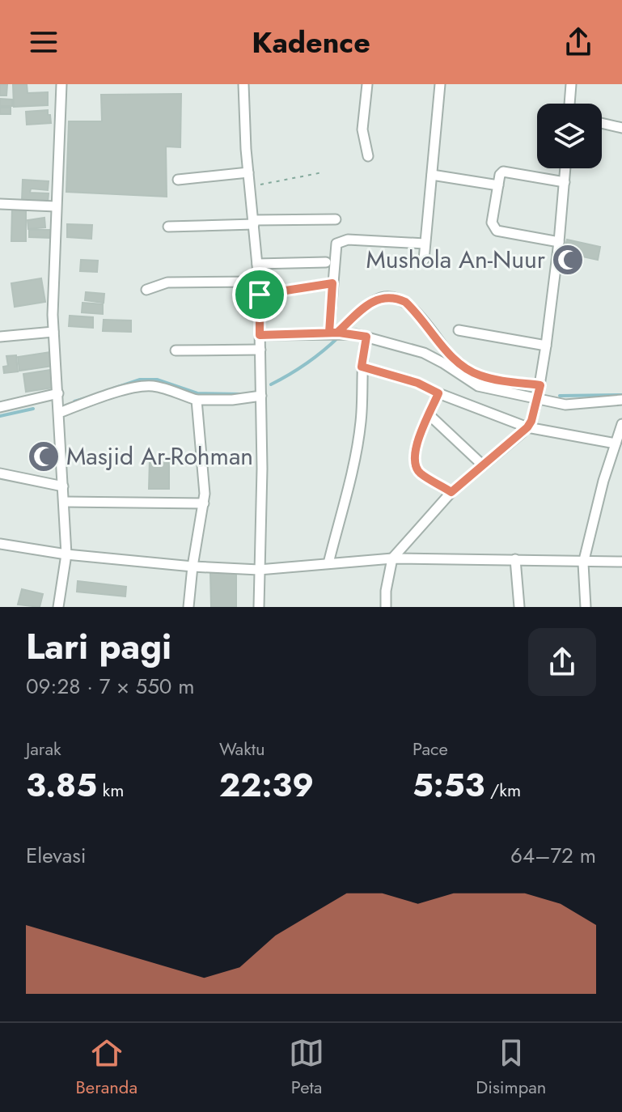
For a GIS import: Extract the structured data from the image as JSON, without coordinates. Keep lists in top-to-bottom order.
{
  "places": {
    "mosque": ["Mushola An-Nuur", "Masjid Ar-Rohman"]
  },
  "page": {
    "header": "Kadence",
    "heading": ["Lari pagi", "09:28 · 7 × 550 m"],
    "stats": [
      ["Jarak", "3.85 km"],
      ["Waktu", "22:39"],
      ["Pace", "5:53 /km"]
    ],
    "chart": ["Elevasi", "64–72 m"],
    "tabs": ["Beranda", "Peta", "Disimpan"]
  }
}
